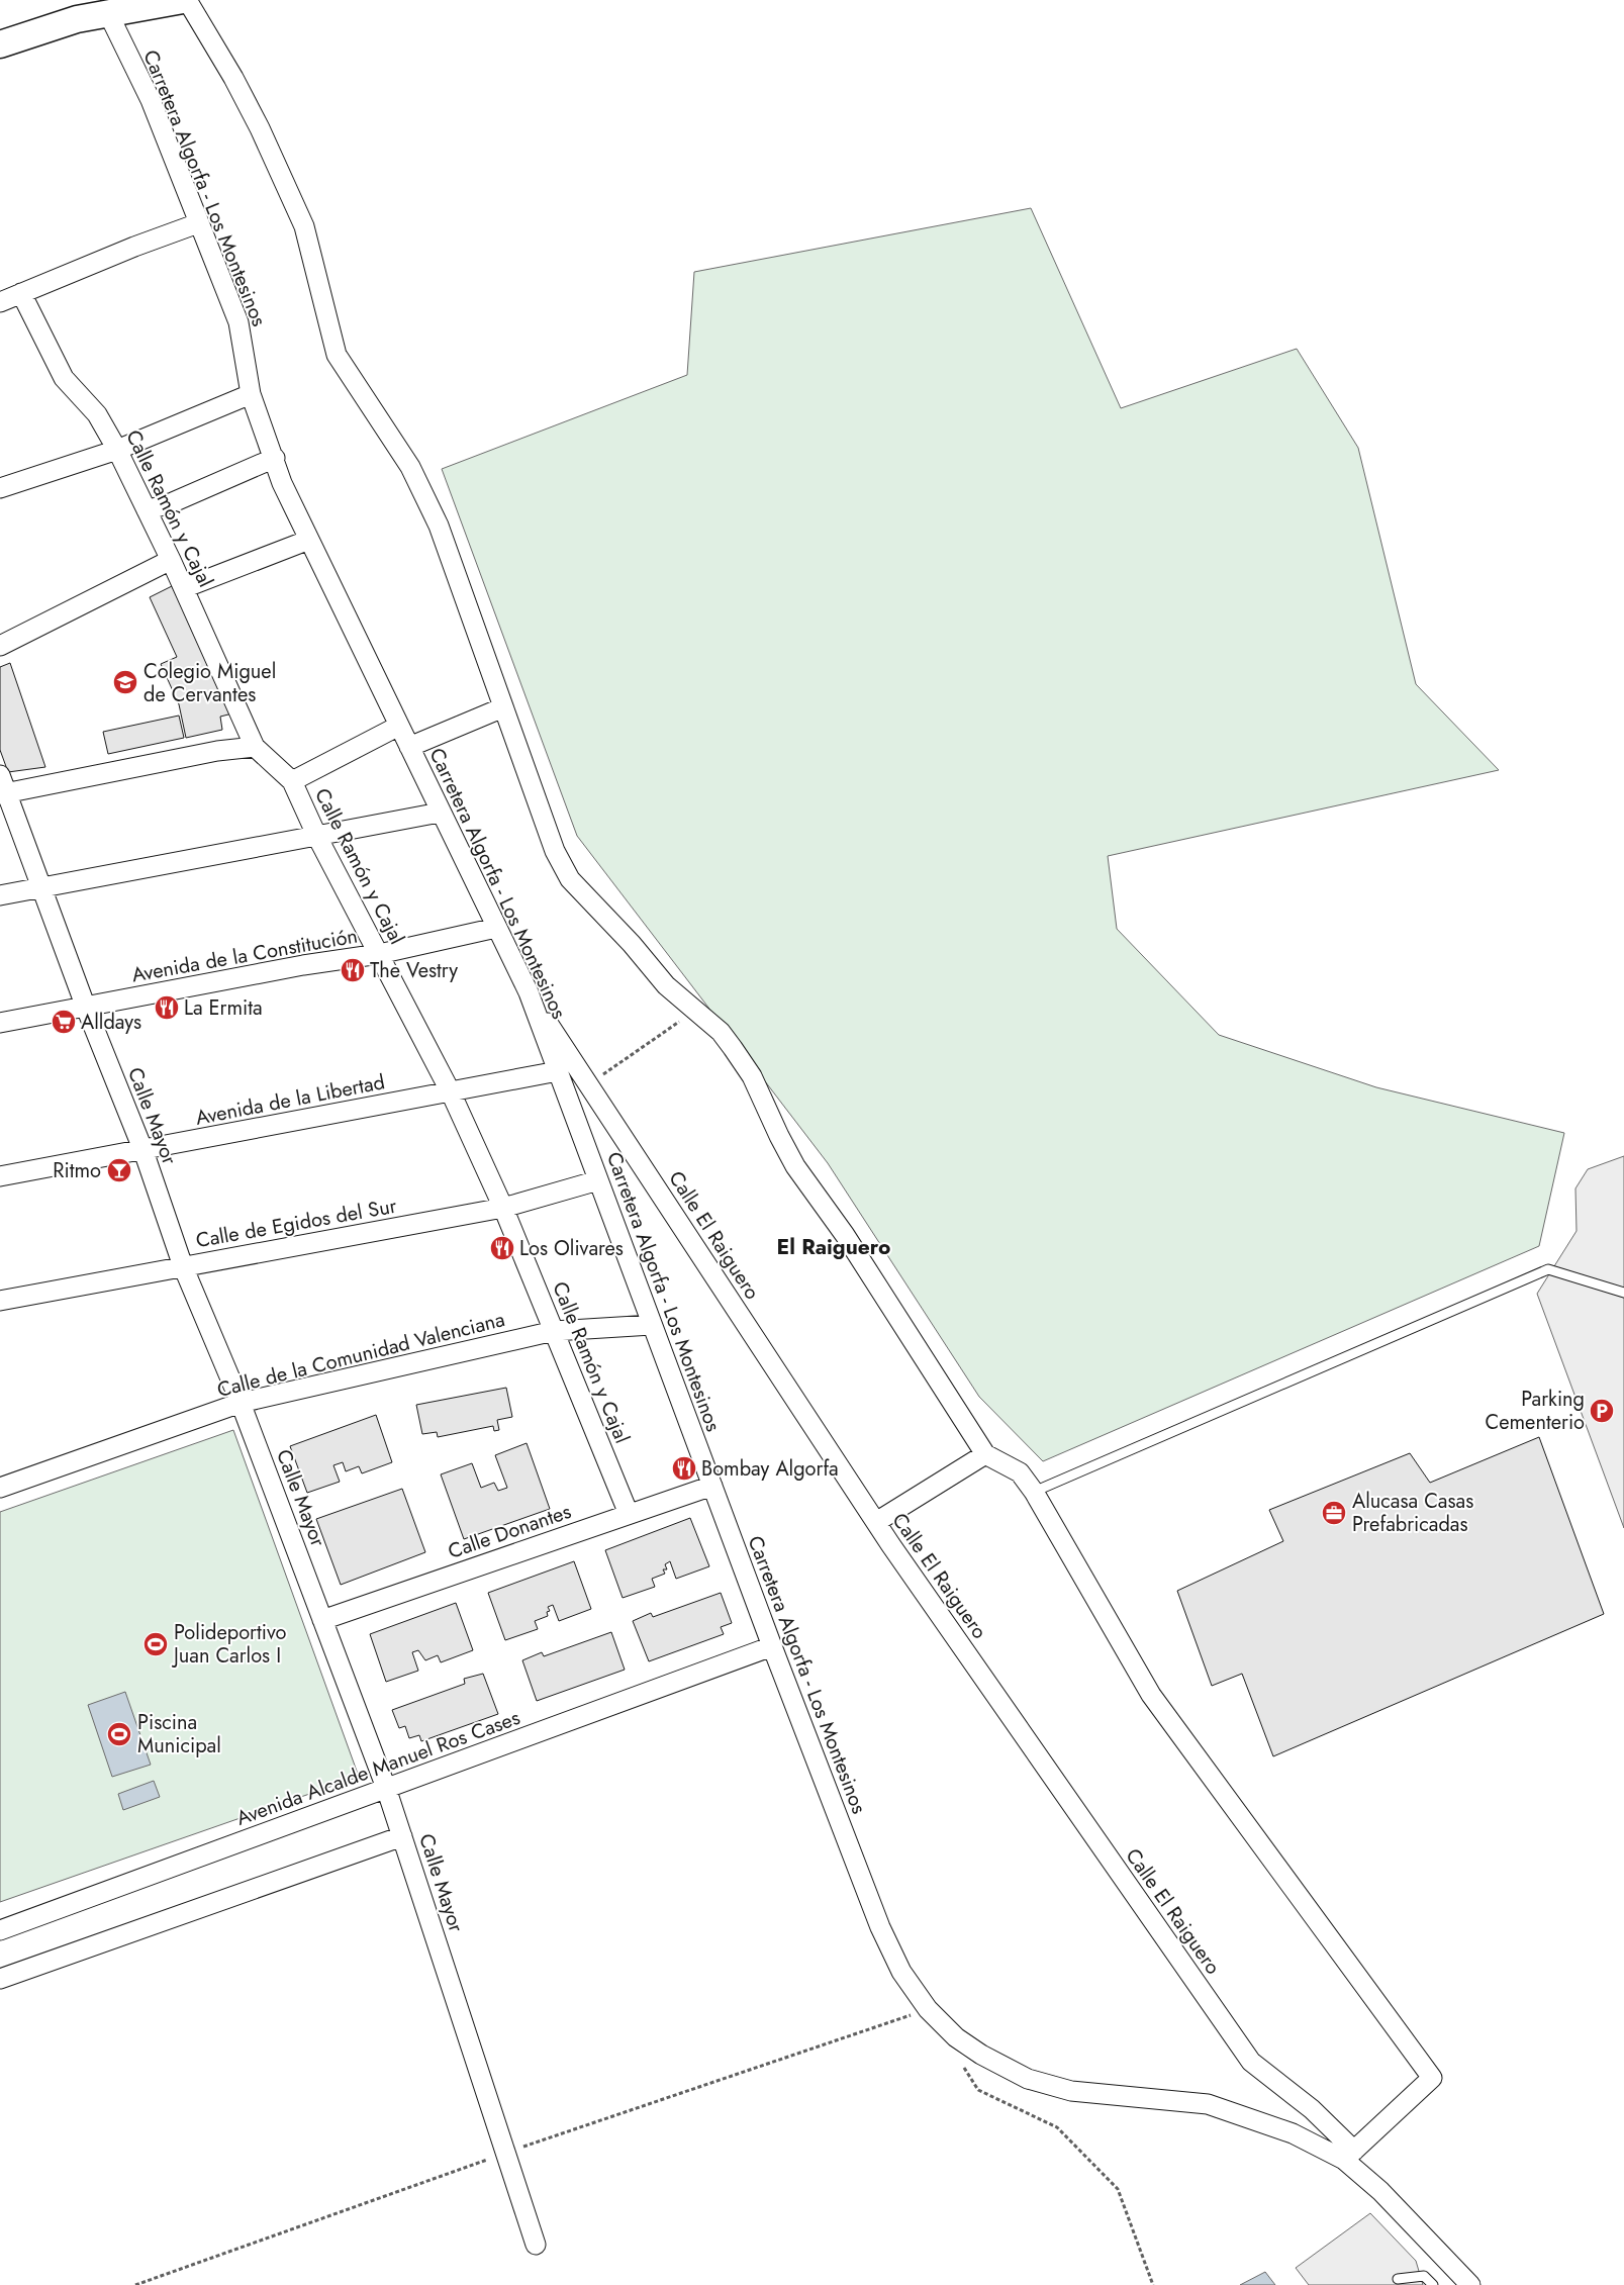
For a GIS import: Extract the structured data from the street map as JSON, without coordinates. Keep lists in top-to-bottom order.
{
  "streets": {
    "street": [
      "Carretera Algorfa - Los Montesinos",
      "Calle Ramón y Cajal",
      "Avenida de la Constitución",
      "Avenida de la Libertad",
      "Calle Mayor",
      "Calle de Egidos del Sur",
      "Calle El Raiguero",
      "Calle de la Comunidad Valenciana",
      "Calle Donantes",
      "Avenida Alcalde Manuel Ros Cases"
    ]
  },
  "crossings": [
    ["Carretera Algorfa - Los Montesinos", "Avenida de la Constitución"],
    ["Carretera Algorfa - Los Montesinos", "Avenida de la Libertad"],
    ["Carretera Algorfa - Los Montesinos", "Calle de Egidos del Sur"],
    ["Carretera Algorfa - Los Montesinos", "Calle El Raiguero"],
    ["Carretera Algorfa - Los Montesinos", "Calle de la Comunidad Valenciana"],
    ["Carretera Algorfa - Los Montesinos", "Calle Donantes"],
    ["Carretera Algorfa - Los Montesinos", "Avenida Alcalde Manuel Ros Cases"],
    ["Calle Ramón y Cajal", "Avenida de la Constitución"],
    ["Calle Ramón y Cajal", "Avenida de la Libertad"],
    ["Calle Ramón y Cajal", "Calle de Egidos del Sur"],
    ["Calle Ramón y Cajal", "Calle de la Comunidad Valenciana"],
    ["Calle Ramón y Cajal", "Calle Donantes"],
    ["Avenida de la Constitución", "Calle Mayor"],
    ["Avenida de la Libertad", "Calle Mayor"],
    ["Calle Mayor", "Calle de Egidos del Sur"],
    ["Calle Mayor", "Calle de la Comunidad Valenciana"],
    ["Calle Mayor", "Calle Donantes"],
    ["Calle Mayor", "Avenida Alcalde Manuel Ros Cases"]
  ],
  "districts": ["El Raiguero"],
  "places": {
    "school or university": ["Colegio Miguel de Cervantes"],
    "restaurant": [
      "The Vestry",
      "La Ermita",
      "Los Olivares",
      "Bombay Algorfa"
    ],
    "supermarket": ["Alldays"],
    "bar": ["Ritmo"],
    "parking": ["Parking Cementerio"],
    "office": ["Alucasa Casas Prefabricadas"],
    "sports": ["Polideportivo Juan Carlos I", "Piscina Municipal"]
  }
}
